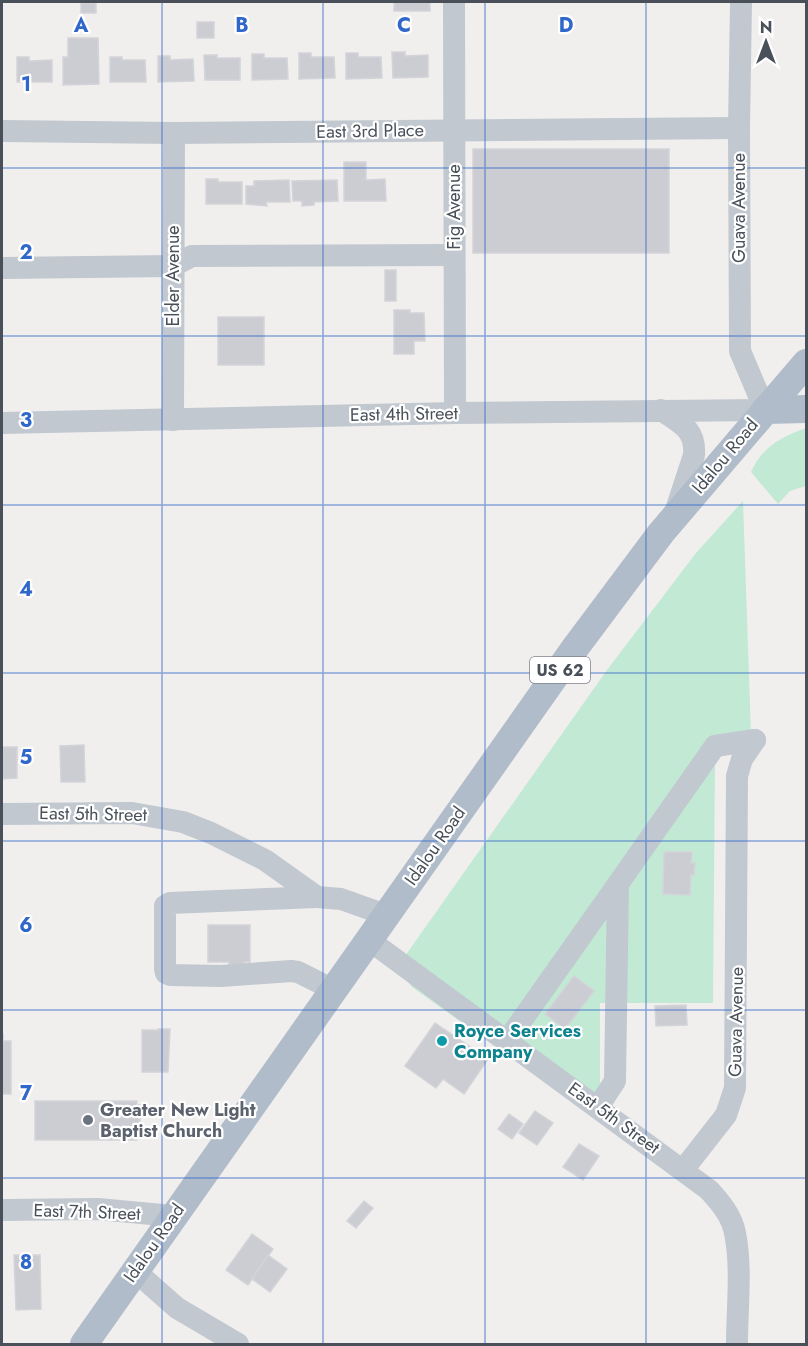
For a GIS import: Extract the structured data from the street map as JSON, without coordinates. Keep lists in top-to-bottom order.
{
  "streets": {
    "main road": ["East 4th Street", "Idalou Road", "US 62"],
    "street": [
      "East 3rd Place",
      "Fig Avenue",
      "Guava Avenue",
      "Elder Avenue",
      "East 5th Street",
      "East 7th Street"
    ]
  },
  "crossings": [
    ["East 3rd Place", "Fig Avenue"],
    ["East 3rd Place", "Guava Avenue"],
    ["East 3rd Place", "Elder Avenue"],
    ["Fig Avenue", "East 4th Street"],
    ["Guava Avenue", "East 4th Street"],
    ["Guava Avenue", "Idalou Road"],
    ["Guava Avenue", "East 5th Street"],
    ["Elder Avenue", "East 4th Street"],
    ["East 4th Street", "Idalou Road"],
    ["Idalou Road", "East 5th Street"],
    ["Idalou Road", "East 7th Street"]
  ],
  "places": ["Royce Services Company", "Greater New Light Baptist Church"],
  "north": "top",
  "grid": {
    "columns": [
      "A",
      "B",
      "C",
      "D"
    ],
    "rows": [
      "1",
      "2",
      "3",
      "4",
      "5",
      "6",
      "7",
      "8"
    ]
  }
}
